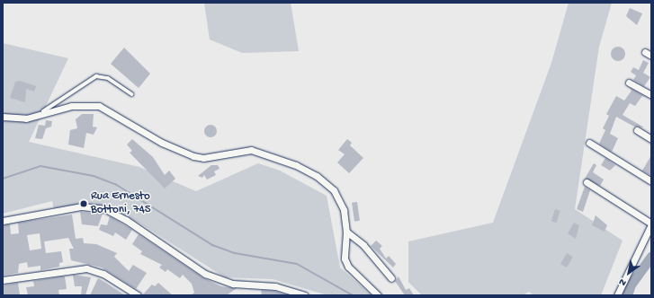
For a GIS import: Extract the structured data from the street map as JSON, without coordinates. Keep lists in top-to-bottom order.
{
  "places": ["Rua Ernesto Bottoni, 745"],
  "north": "bottom left"
}
